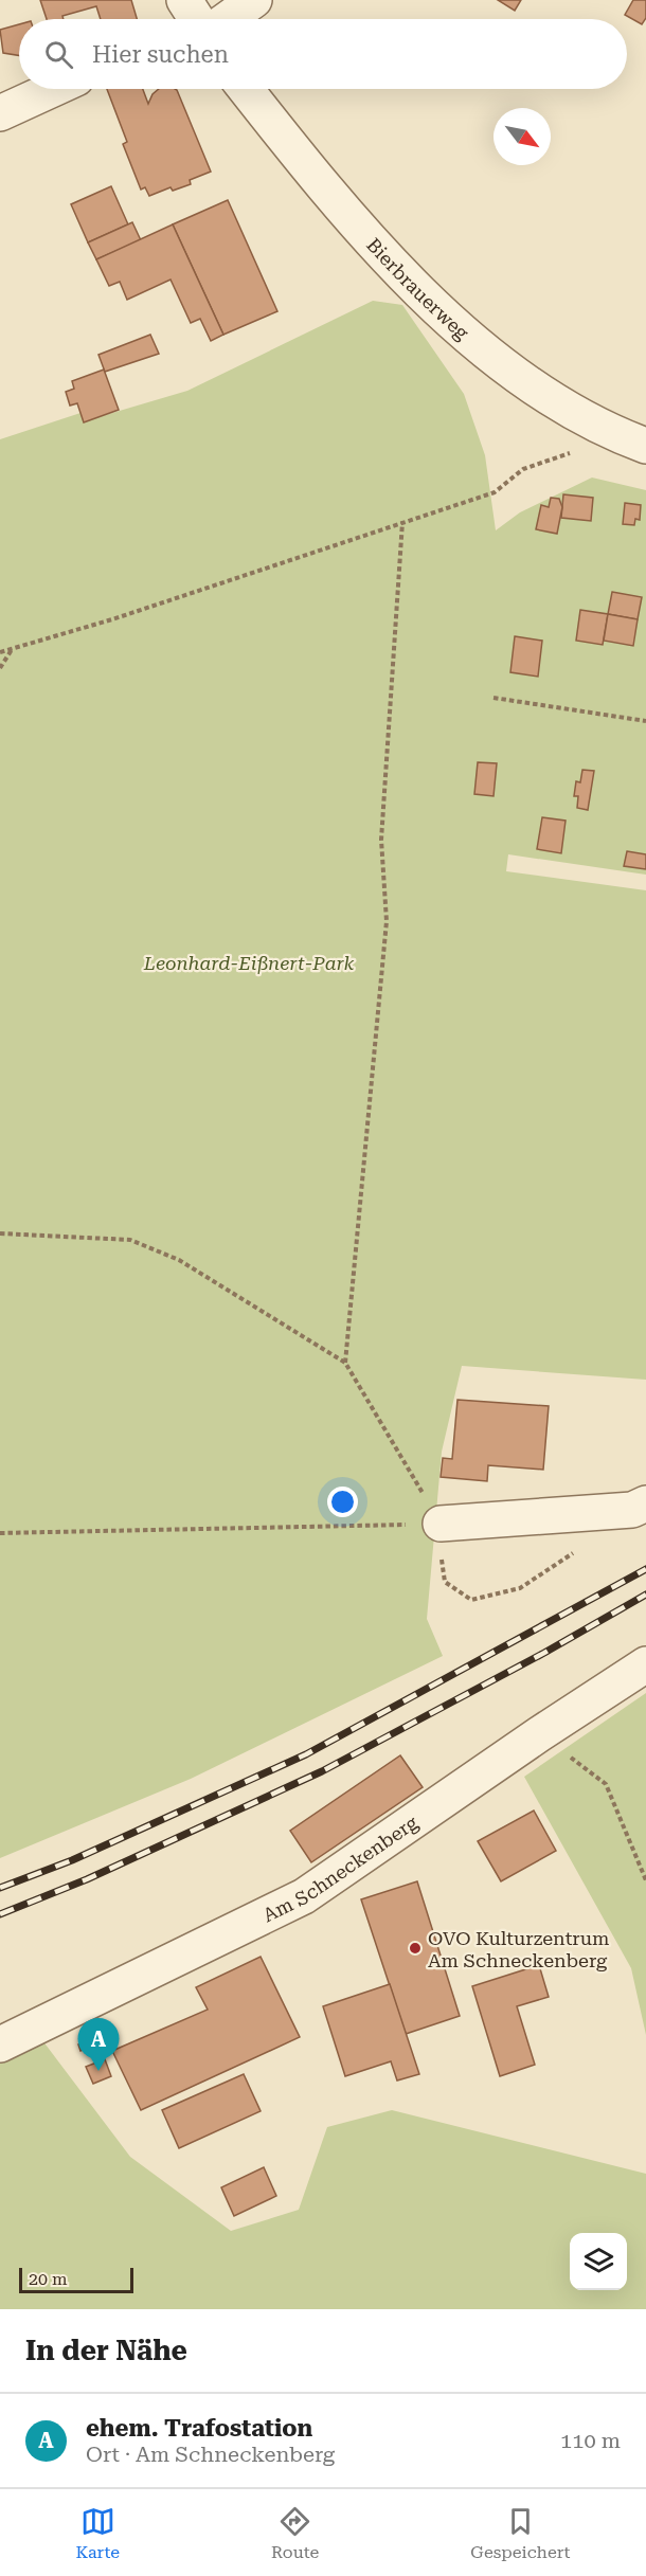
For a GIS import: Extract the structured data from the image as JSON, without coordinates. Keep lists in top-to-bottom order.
{
  "streets": {
    "street": ["Bierbrauerweg", "Am Schneckenberg"]
  },
  "parks": ["Leonhard-Eißnert-Park"],
  "places": ["OVO Kulturzentrum Am Schneckenberg"],
  "scale_bar": "20 m",
  "north": "bottom right",
  "page": {
    "search": "Hier suchen",
    "pins": "A",
    "scale": "20 m",
    "heading": "In der Nähe",
    "list": [
      {
        "mark": "A",
        "name": "ehem. Trafostation",
        "note": "Ort · Am Schneckenberg",
        "value": "110 m"
      }
    ],
    "nav": ["Karte", "Route", "Gespeichert"]
  }
}
